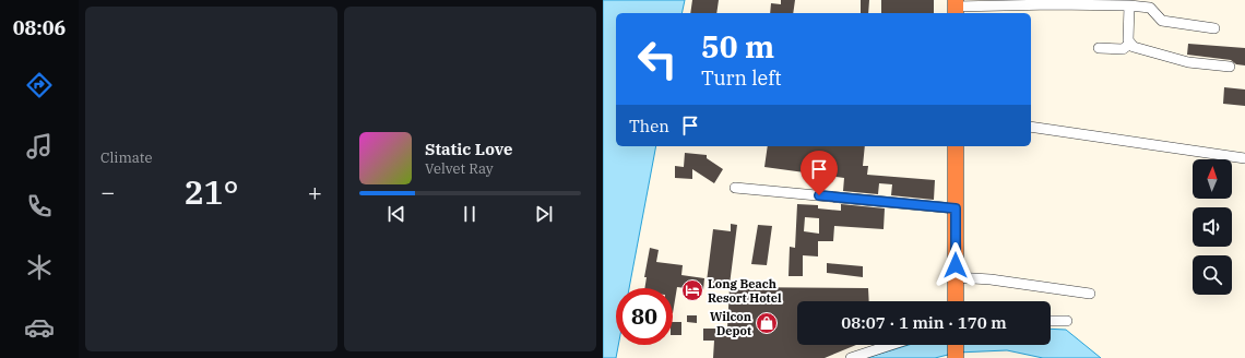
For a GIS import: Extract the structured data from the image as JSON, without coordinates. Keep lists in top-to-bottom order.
{
  "places": {
    "hotel": ["Long Beach Resort Hotel"],
    "shop": ["Wilcon Depot"]
  },
  "north": "top",
  "page": {
    "tabs": "08:06",
    "tile": "Climate",
    "turn": ["50 m", "Turn left"],
    "then": "Then",
    "song": ["Static Love", "Velvet Ray"],
    "heat": ["−", "21°", "+"],
    "limit": "80",
    "trip": "08:07 · 1 min · 170 m"
  }
}
